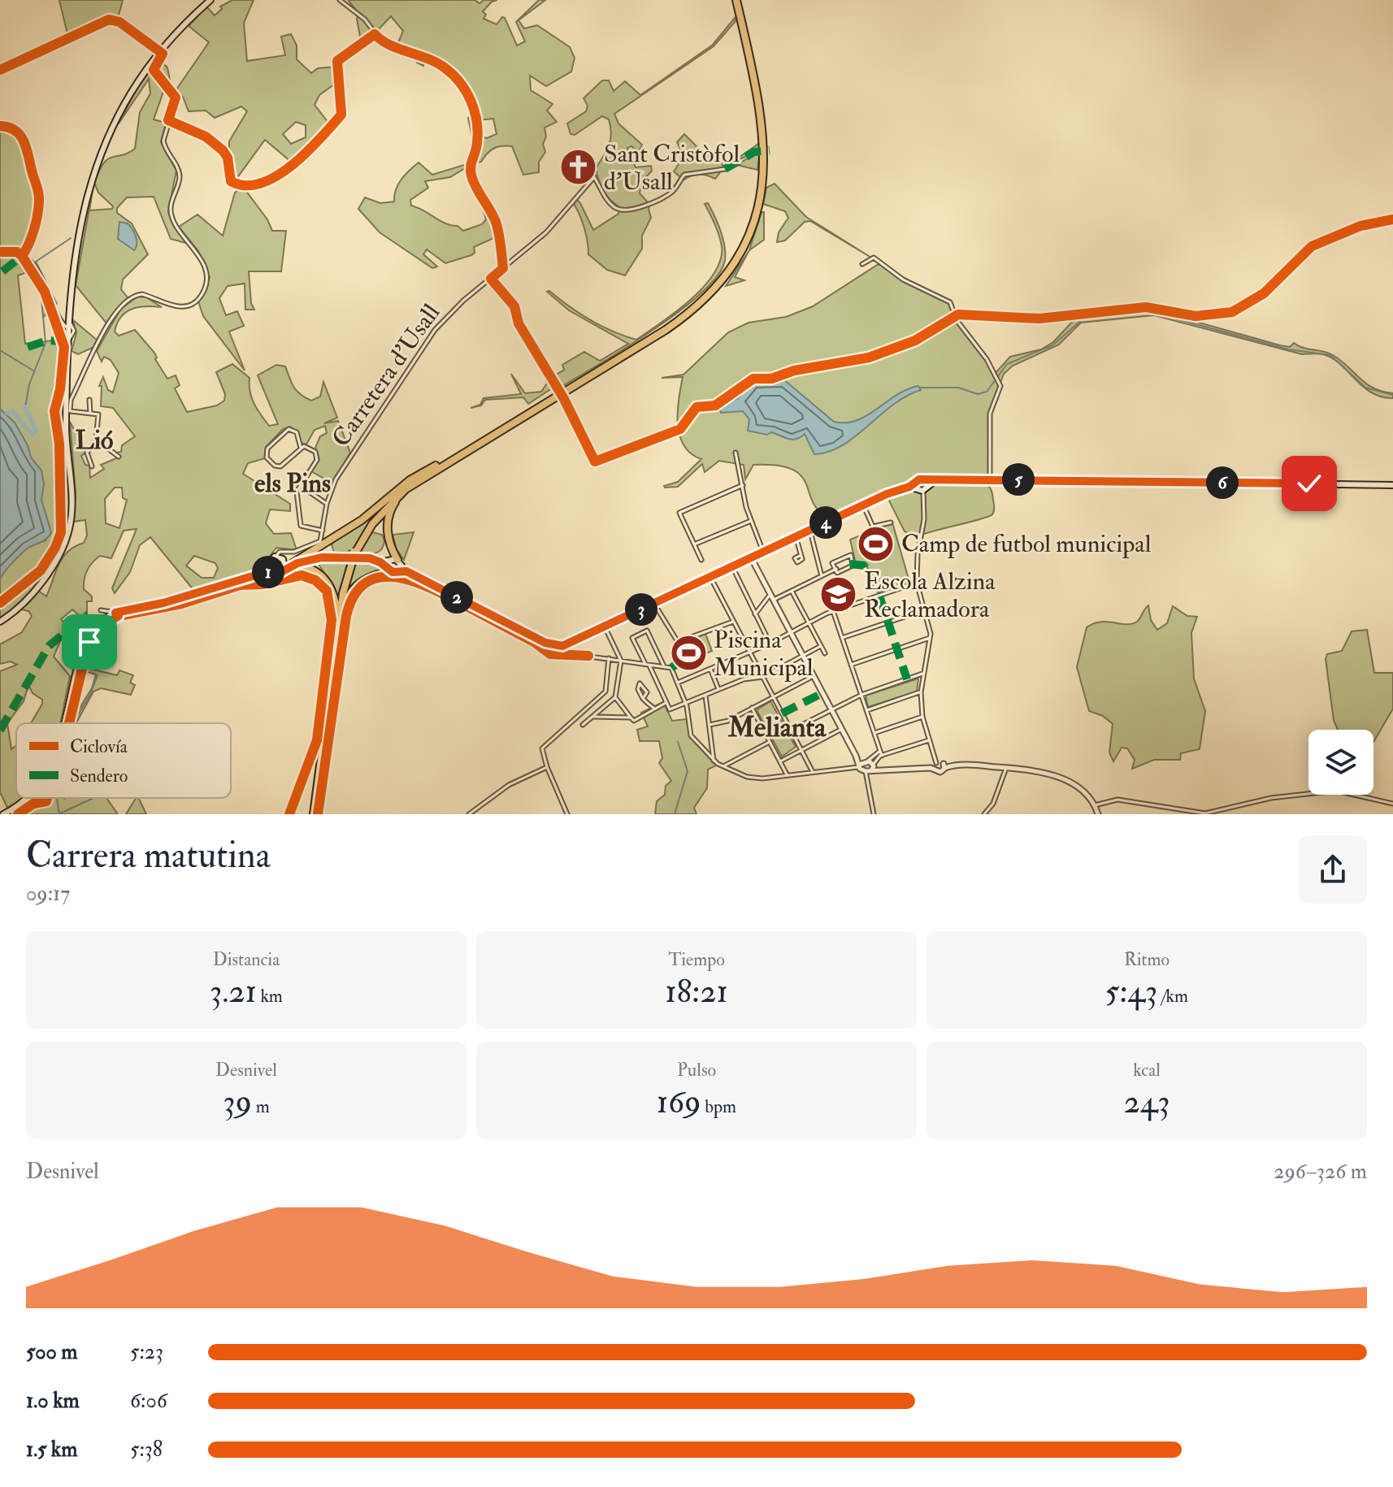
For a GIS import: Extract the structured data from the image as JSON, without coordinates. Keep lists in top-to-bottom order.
{
  "streets": {
    "street": ["Carretera d'Usall"]
  },
  "districts": ["Lió", "els Pins", "Melianta"],
  "places": {
    "church": ["Sant Cristòfol d'Usall"],
    "sports": ["Camp de futbol municipal", "Piscina Municipal"],
    "school or university": ["Escola Alzina Reclamadora"]
  },
  "legend": ["Ciclovía", "Sendero"],
  "page": {
    "pins": [
      "5",
      "6",
      "4",
      "1",
      "2",
      "3"
    ],
    "heading": ["Carrera matutina", "09:17"],
    "stats": [
      ["Distancia", "3.21 km"],
      ["Tiempo", "18:21"],
      ["Ritmo", "5:43 /km"],
      ["Desnivel", "39 m"],
      ["Pulso", "169 bpm"],
      ["kcal", "243"]
    ],
    "chart": ["Desnivel", "296–326 m"],
    "list": [
      {
        "name": "500 m",
        "note": "5:23"
      },
      {
        "name": "1.0 km",
        "note": "6:06"
      },
      {
        "name": "1.5 km",
        "note": "5:38"
      }
    ]
  }
}
